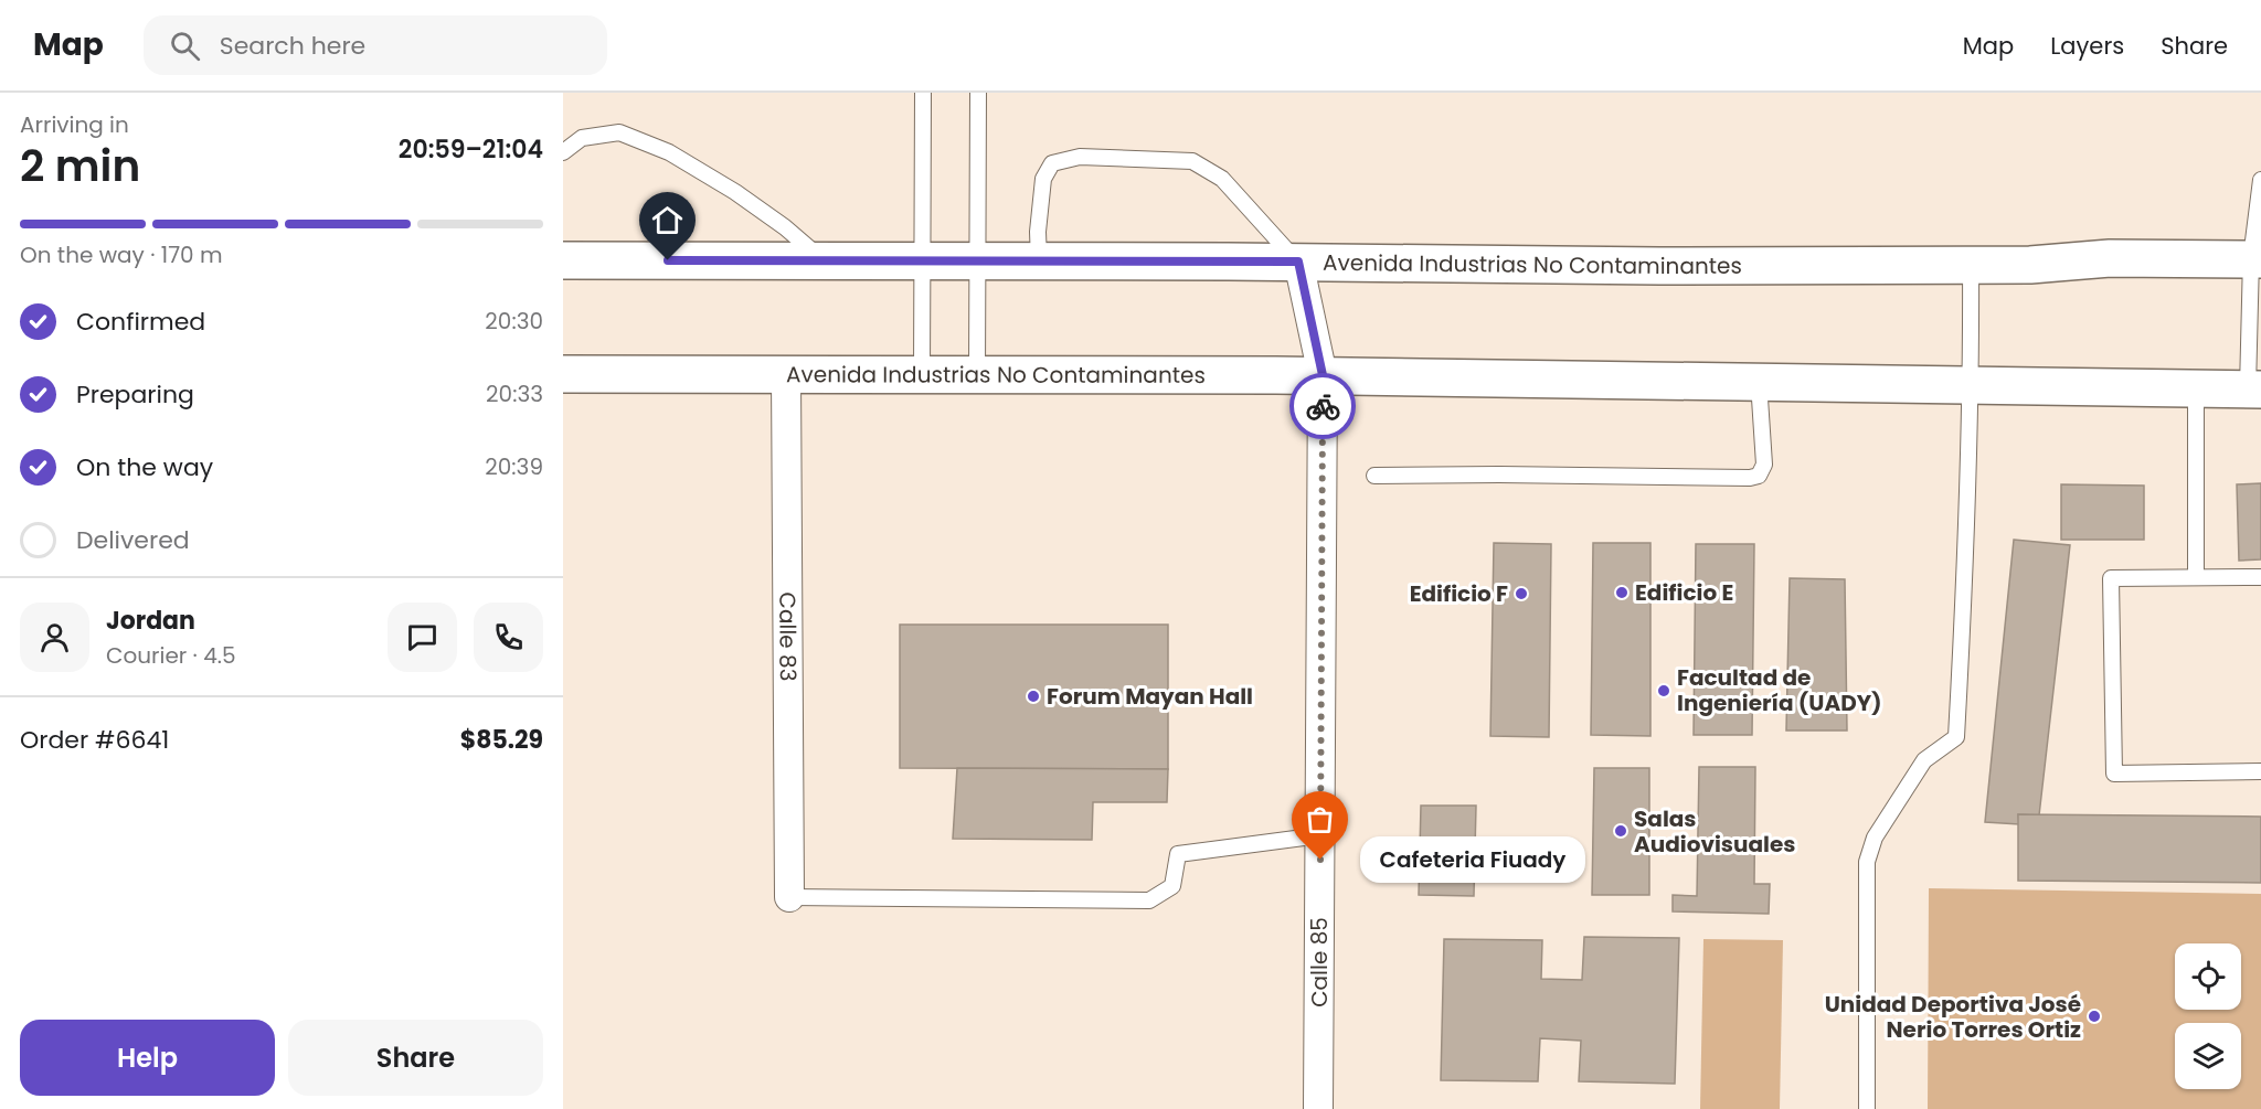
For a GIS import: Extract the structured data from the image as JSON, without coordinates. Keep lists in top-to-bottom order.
{
  "streets": {
    "main road": ["Avenida Industrias No Contaminantes"],
    "street": ["Calle 83", "Calle 85"]
  },
  "crossings": [
    ["Avenida Industrias No Contaminantes", "Calle 83"],
    ["Avenida Industrias No Contaminantes", "Calle 85"]
  ],
  "places": [
    "Edificio E",
    "Edificio F",
    "Facultad de Ingeniería (UADY)",
    "Forum Mayan Hall",
    "Salas Audiovisuales",
    "Cafeteria Fiuady",
    "Unidad Deportiva José Nerio Torres Ortiz"
  ],
  "page": {
    "header": "Map",
    "search": "Search here",
    "nav": ["Map", "Layers", "Share"],
    "heading": ["2 min", "Arriving in", "20:59–21:04"],
    "panel": [
      "Jordan",
      "Courier · 4.5",
      "Order #6641",
      "$85.29"
    ],
    "bar": "On the way · 170 m",
    "list": [
      ["Confirmed", "20:30"],
      ["Preparing", "20:33"],
      ["On the way", "20:39"],
      "Delivered"
    ],
    "bubble": "Cafeteria Fiuady",
    "buttons": ["Help", "Share"]
  }
}
